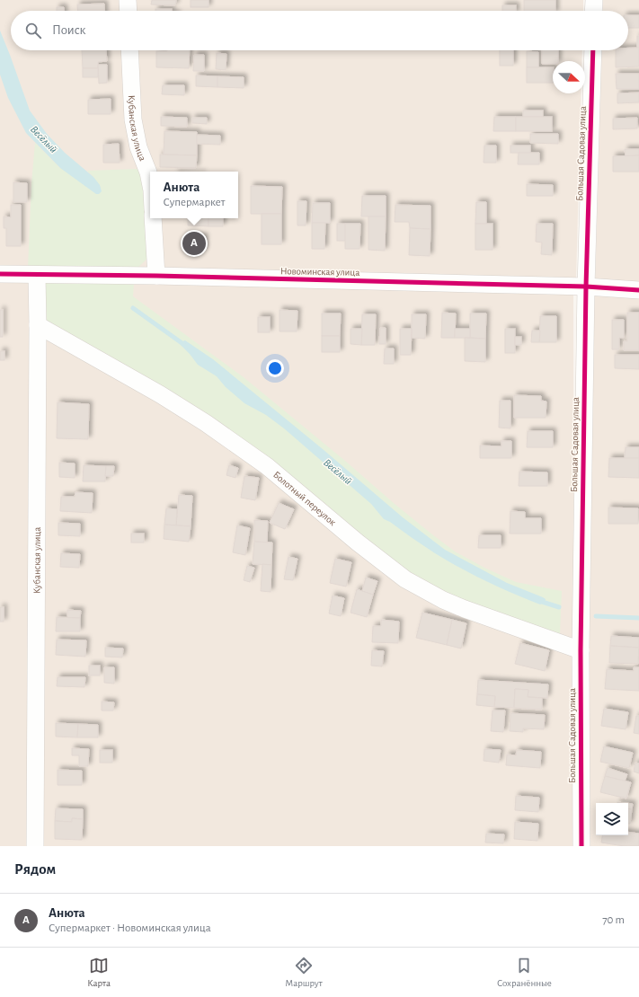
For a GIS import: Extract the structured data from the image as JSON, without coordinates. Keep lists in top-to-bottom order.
{
  "streets": {
    "street": [
      "Кубанская улица",
      "Большая Садовая улица",
      "Новоминская улица",
      "Болотный переулок"
    ]
  },
  "crossings": [
    ["Кубанская улица", "Новоминская улица"],
    ["Кубанская улица", "Болотный переулок"],
    ["Большая Садовая улица", "Новоминская улица"],
    ["Большая Садовая улица", "Болотный переулок"]
  ],
  "water": ["Весёлый"],
  "north": "right",
  "page": {
    "search": "Поиск",
    "popup": ["Анюта", "Супермаркет"],
    "pins": "A",
    "heading": "Рядом",
    "list": [
      {
        "mark": "A",
        "name": "Анюта",
        "note": "Супермаркет · Новоминская улица",
        "value": "70 m"
      }
    ],
    "nav": ["Карта", "Маршрут", "Сохранённые"]
  }
}
